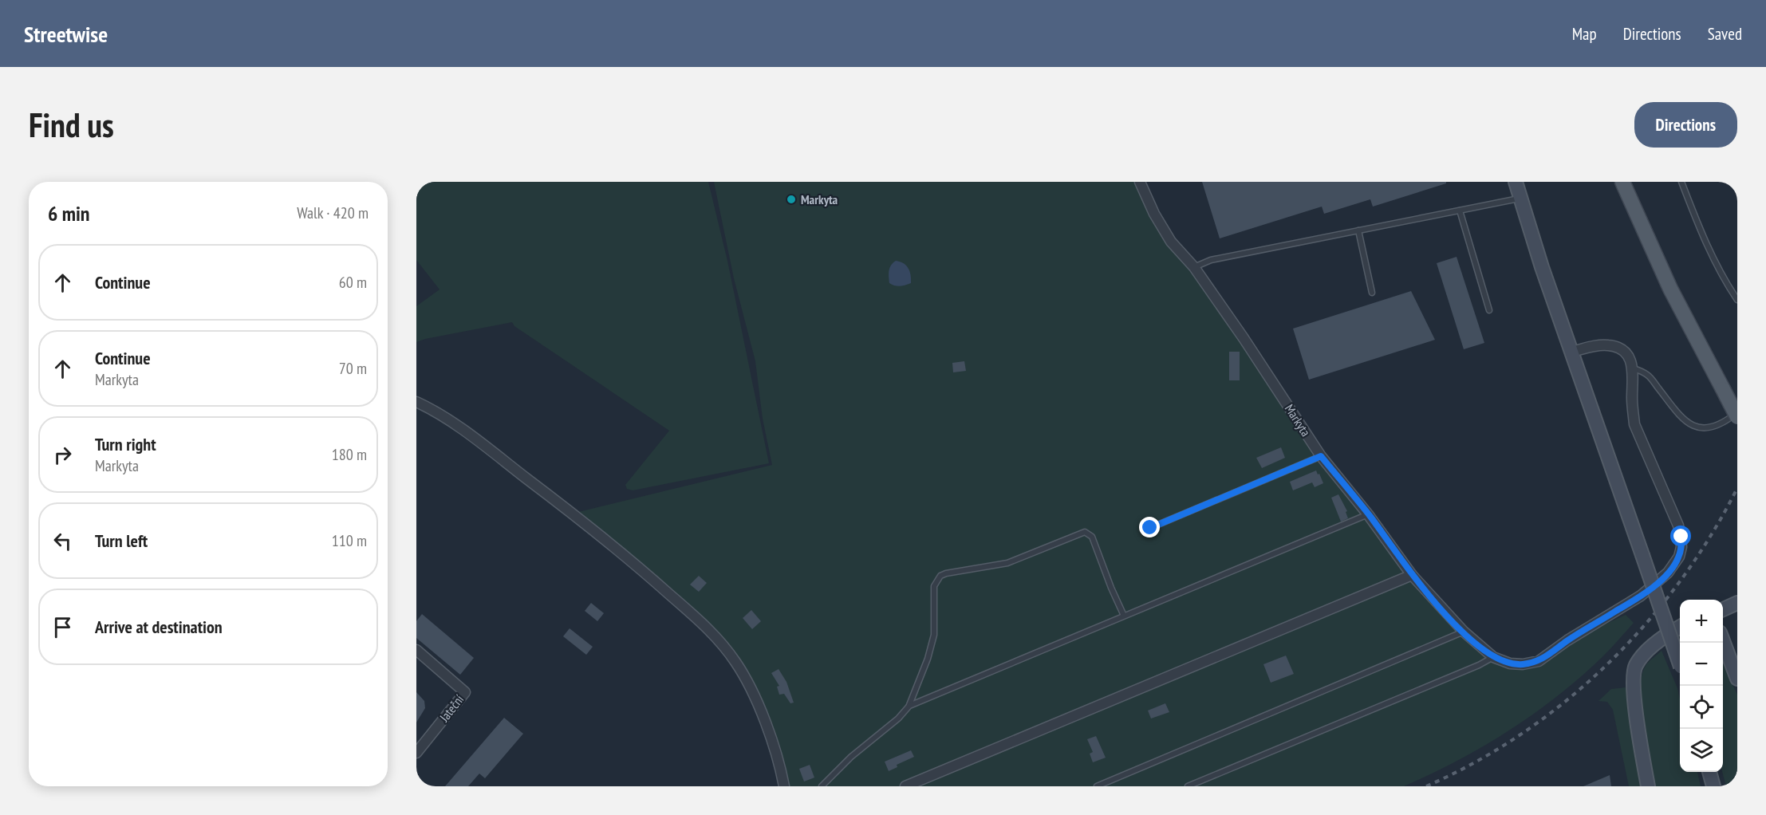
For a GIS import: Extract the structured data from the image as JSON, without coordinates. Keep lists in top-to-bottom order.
{
  "streets": {
    "street": ["Markyta", "Jateční"]
  },
  "places": ["Markyta"],
  "page": {
    "header": "Streetwise",
    "nav": ["Map", "Directions", "Saved"],
    "buttons": "Directions",
    "title": "Find us",
    "heading": ["6 min", "Walk · 420 m"],
    "list": [
      ["Continue", "60 m"],
      ["Continue", "Markyta", "70 m"],
      ["Turn right", "Markyta", "180 m"],
      ["Turn left", "110 m"],
      "Arrive at destination"
    ],
    "map_buttons": ["+", "−"]
  }
}
